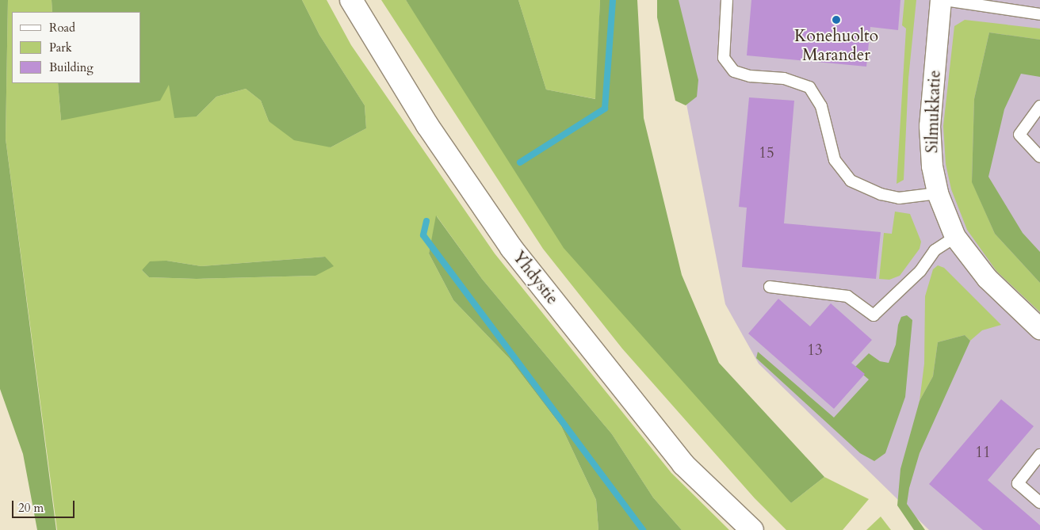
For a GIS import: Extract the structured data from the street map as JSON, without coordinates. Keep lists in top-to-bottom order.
{
  "streets": {
    "highway": ["Yhdystie"],
    "street": ["Silmukkatie"]
  },
  "places": ["Konehuolto Marander"],
  "house_numbers": ["15", "13", "11"],
  "legend": ["Road", "Park", "Building"],
  "scale_bar": "20 m"
}
